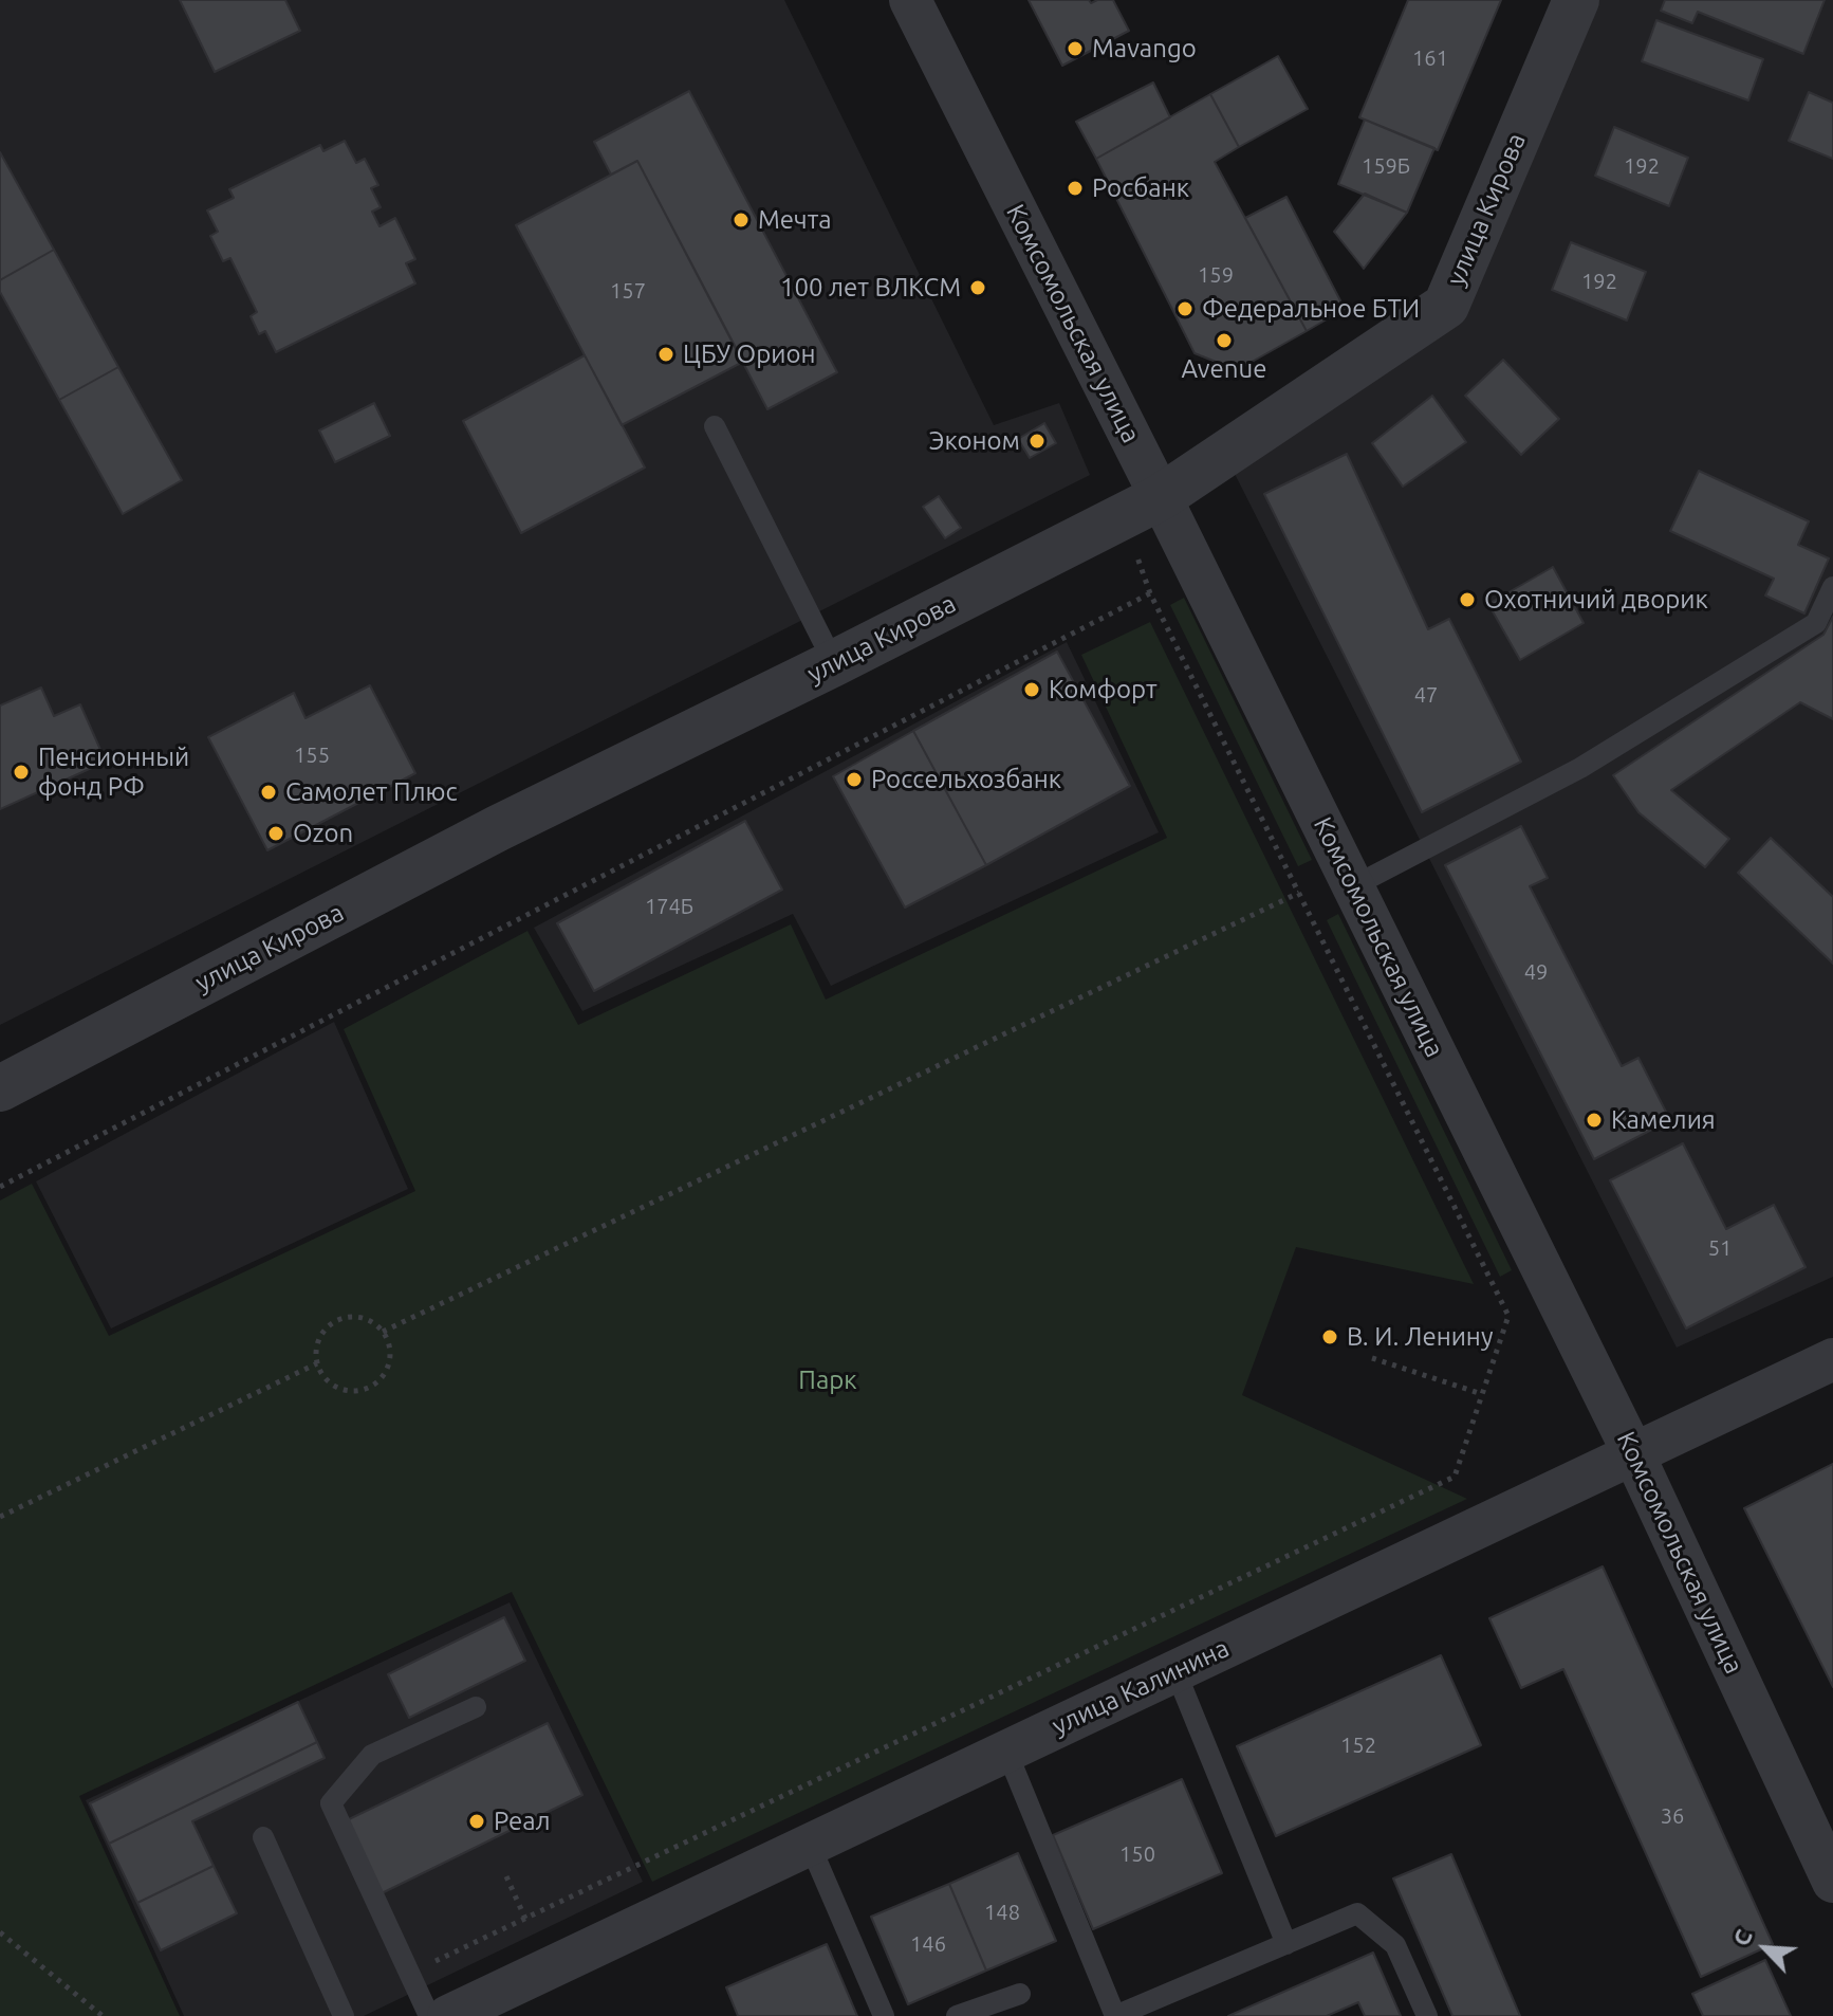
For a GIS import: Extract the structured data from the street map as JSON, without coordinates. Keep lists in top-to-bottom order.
{
  "streets": {
    "street": ["улица Кирова", "Комсомольская улица", "улица Калинина"]
  },
  "crossings": [
    ["улица Кирова", "Комсомольская улица"],
    ["Комсомольская улица", "улица Калинина"]
  ],
  "parks": ["Парк"],
  "places": [
    "Mavango",
    "Росбанк",
    "Мечта",
    "100 лет ВЛКСМ",
    "Федеральное БТИ",
    "Avenue",
    "ЦБУ Орион",
    "Эконом",
    "Охотничий дворик",
    "Комфорт",
    "Пенсионный фонд РФ",
    "Россельхозбанк",
    "Самолет Плюс",
    "Ozon",
    "Камелия",
    "В. И. Ленину",
    "Реал"
  ],
  "house_numbers": [
    "161",
    "159Б",
    "192",
    "159",
    "192",
    "157",
    "47",
    "155",
    "174Б",
    "49",
    "51",
    "152",
    "36",
    "150",
    "148",
    "146"
  ],
  "north": "top left"
}
